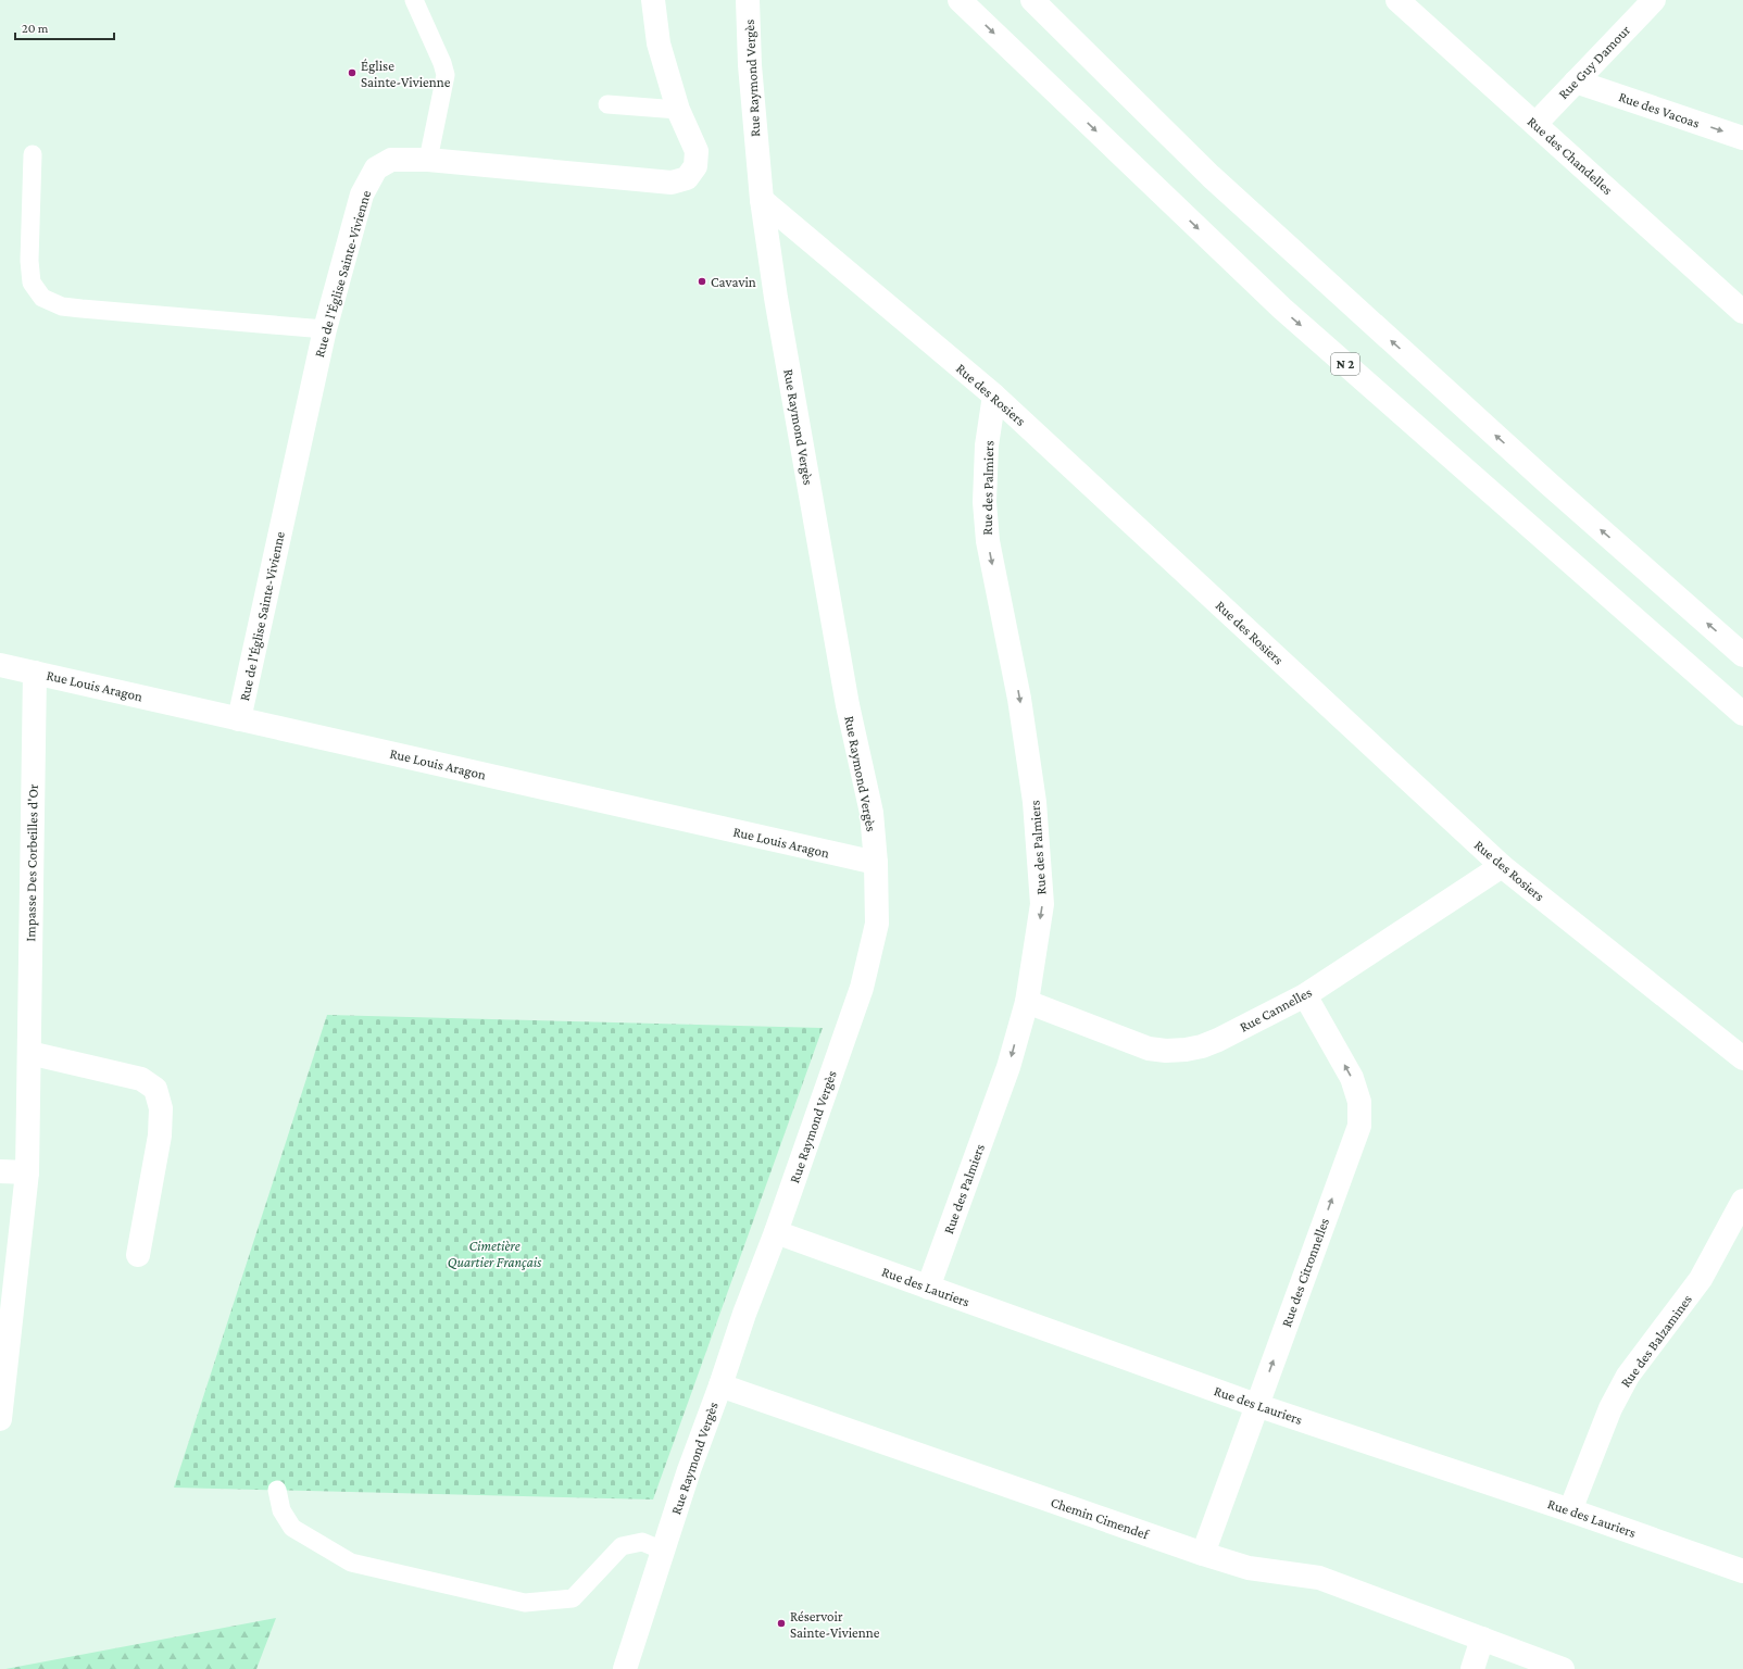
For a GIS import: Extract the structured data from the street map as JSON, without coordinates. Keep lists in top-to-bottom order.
{
  "streets": {
    "main road": [
      "Rue Guy Damour",
      "Rue Raymond Vergès",
      "Rue des Vacoas",
      "Rue des Chandelles",
      "Rue de l'Église Sainte-Vivienne",
      "N 2",
      "Rue des Rosiers",
      "Rue des Palmiers",
      "Rue Louis Aragon",
      "Impasse Des Corbeilles d'Or",
      "Rue Cannelles",
      "Rue des Citronnelles",
      "Rue des Lauriers",
      "Rue des Balzamines",
      "Chemin Cimendef"
    ]
  },
  "crossings": [
    ["Rue Guy Damour", "Rue des Vacoas"],
    ["Rue Guy Damour", "Rue des Chandelles"],
    ["Rue Raymond Vergès", "Rue des Rosiers"],
    ["Rue Raymond Vergès", "Rue Louis Aragon"],
    ["Rue Raymond Vergès", "Rue des Lauriers"],
    ["Rue Raymond Vergès", "Chemin Cimendef"],
    ["Rue de l'Église Sainte-Vivienne", "Rue Louis Aragon"],
    ["Rue des Rosiers", "Rue des Palmiers"],
    ["Rue des Rosiers", "Rue Cannelles"],
    ["Rue des Palmiers", "Rue Cannelles"],
    ["Rue des Palmiers", "Rue des Lauriers"],
    ["Rue Louis Aragon", "Impasse Des Corbeilles d'Or"],
    ["Rue Cannelles", "Rue des Citronnelles"],
    ["Rue des Citronnelles", "Rue des Lauriers"],
    ["Rue des Citronnelles", "Chemin Cimendef"],
    ["Rue des Lauriers", "Rue des Balzamines"]
  ],
  "one_way": ["Rue des Vacoas", "Rue des Palmiers", "Rue des Citronnelles"],
  "parks": ["Cimetière Quartier Français"],
  "places": ["Église Sainte-Vivienne", "Cavavin", "Réservoir Sainte-Vivienne"],
  "scale_bar": "20 m"
}
